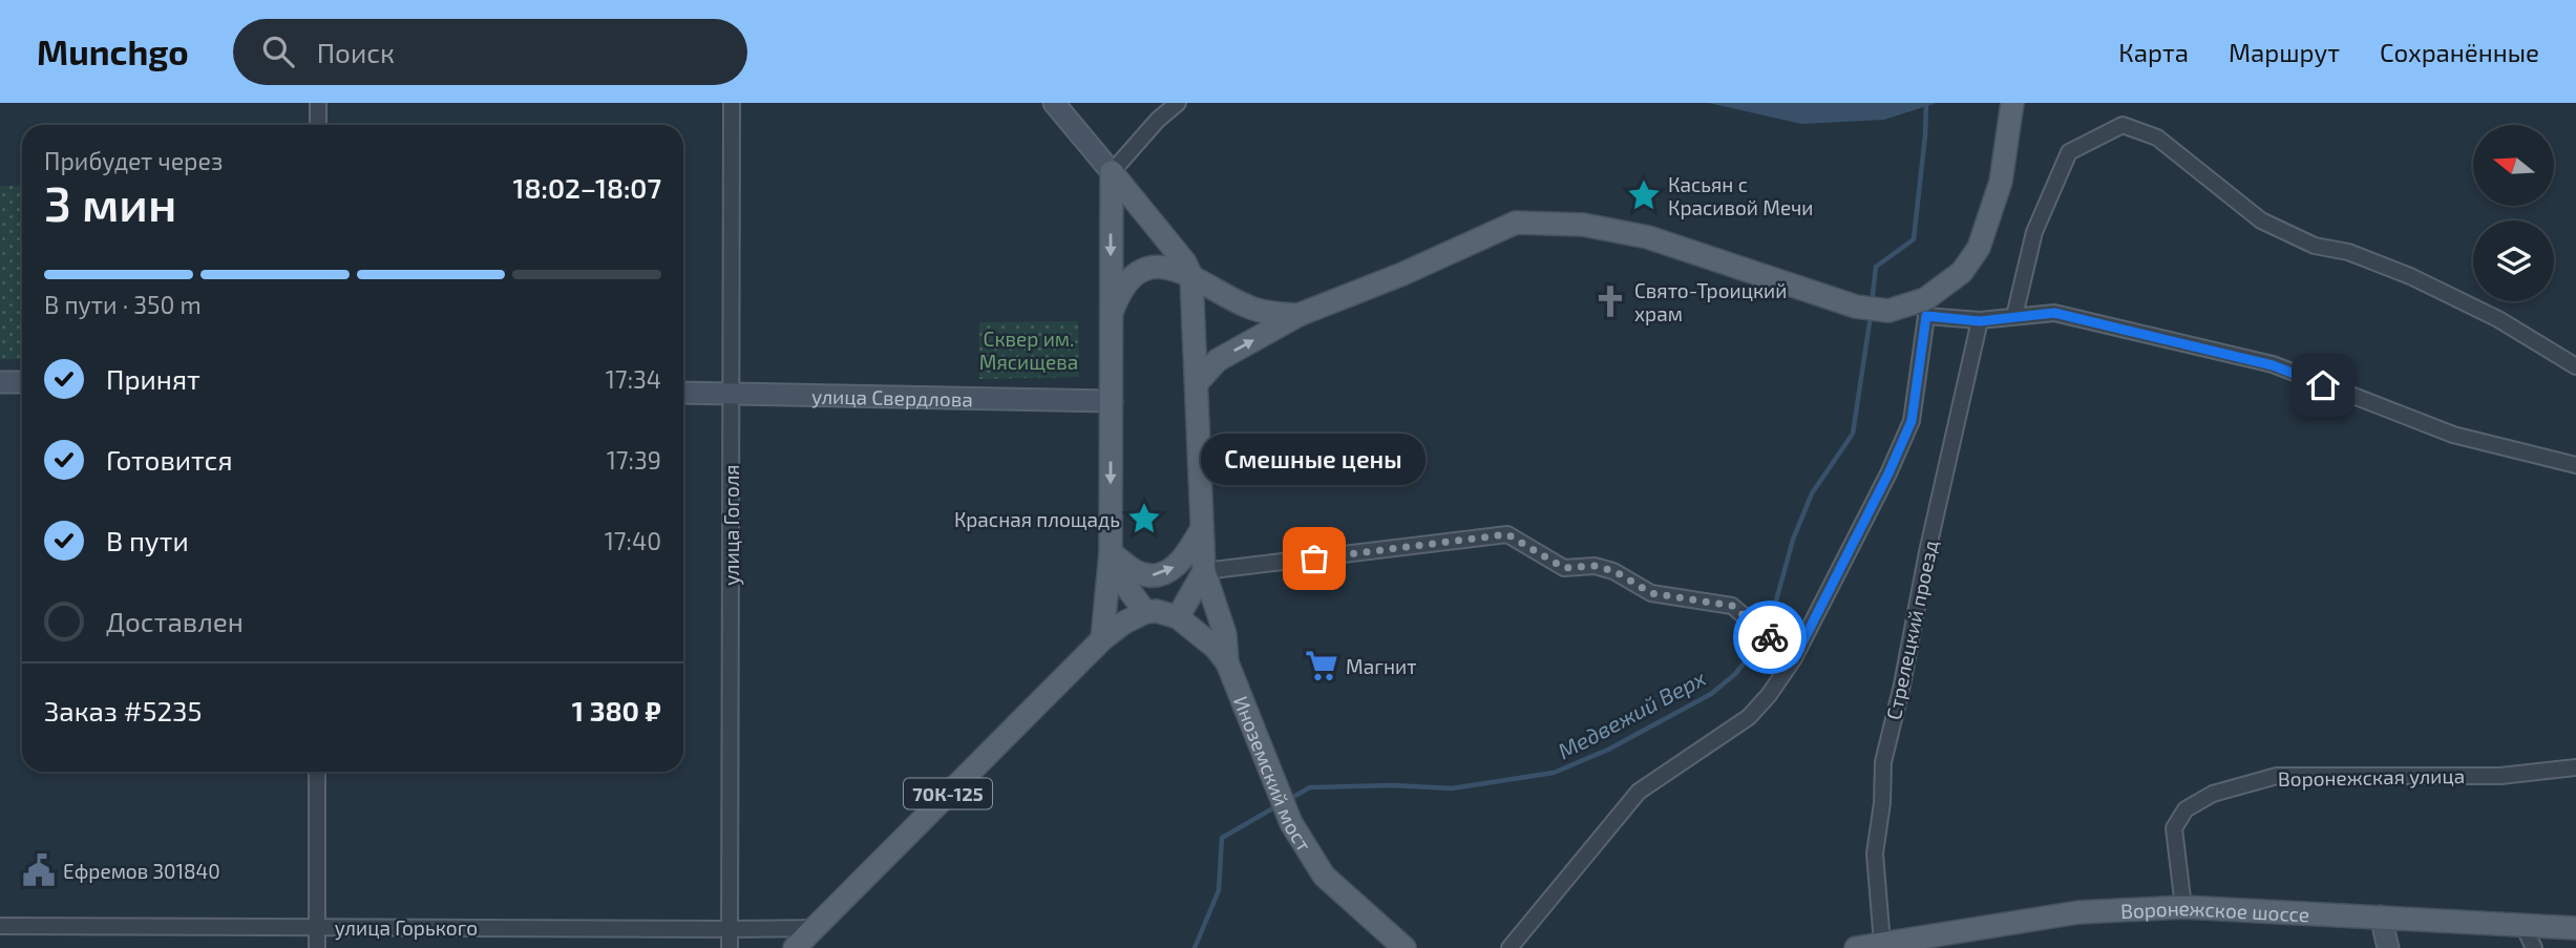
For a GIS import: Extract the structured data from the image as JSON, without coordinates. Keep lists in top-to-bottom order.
{
  "streets": {
    "main road": [
      "улица Свердлова",
      "Иноземский мост",
      "70К-125",
      "Воронежское шоссе"
    ],
    "street": [
      "улица Гоголя",
      "Стрелецкий проезд",
      "Воронежская улица",
      "улица Горького"
    ]
  },
  "crossings": [
    ["улица Свердлова", "улица Гоголя"],
    ["улица Гоголя", "улица Горького"],
    ["Стрелецкий проезд", "Воронежское шоссе"],
    ["Воронежская улица", "Воронежское шоссе"],
    ["70К-125", "улица Горького"]
  ],
  "water": ["Медвежий Верх"],
  "parks": ["Сквер им. Мясищева"],
  "places": {
    "place": ["Касьян с Красивой Мечи", "Красная площадь"],
    "church": ["Свято-Троицкий храм"],
    "other": ["Смешные цены"],
    "supermarket": ["Магнит"],
    "public building": ["Ефремов 301840"]
  },
  "north": "left",
  "page": {
    "header": "Munchgo",
    "search": "Поиск",
    "nav": ["Карта", "Маршрут", "Сохранённые"],
    "heading": ["3 мин", "Прибудет через", "18:02–18:07"],
    "panel": ["Заказ #5235", "1 380 ₽"],
    "bar": "В пути · 350 m",
    "list": [
      ["Принят", "17:34"],
      ["Готовится", "17:39"],
      ["В пути", "17:40"],
      "Доставлен"
    ],
    "bubble": "Смешные цены"
  }
}
